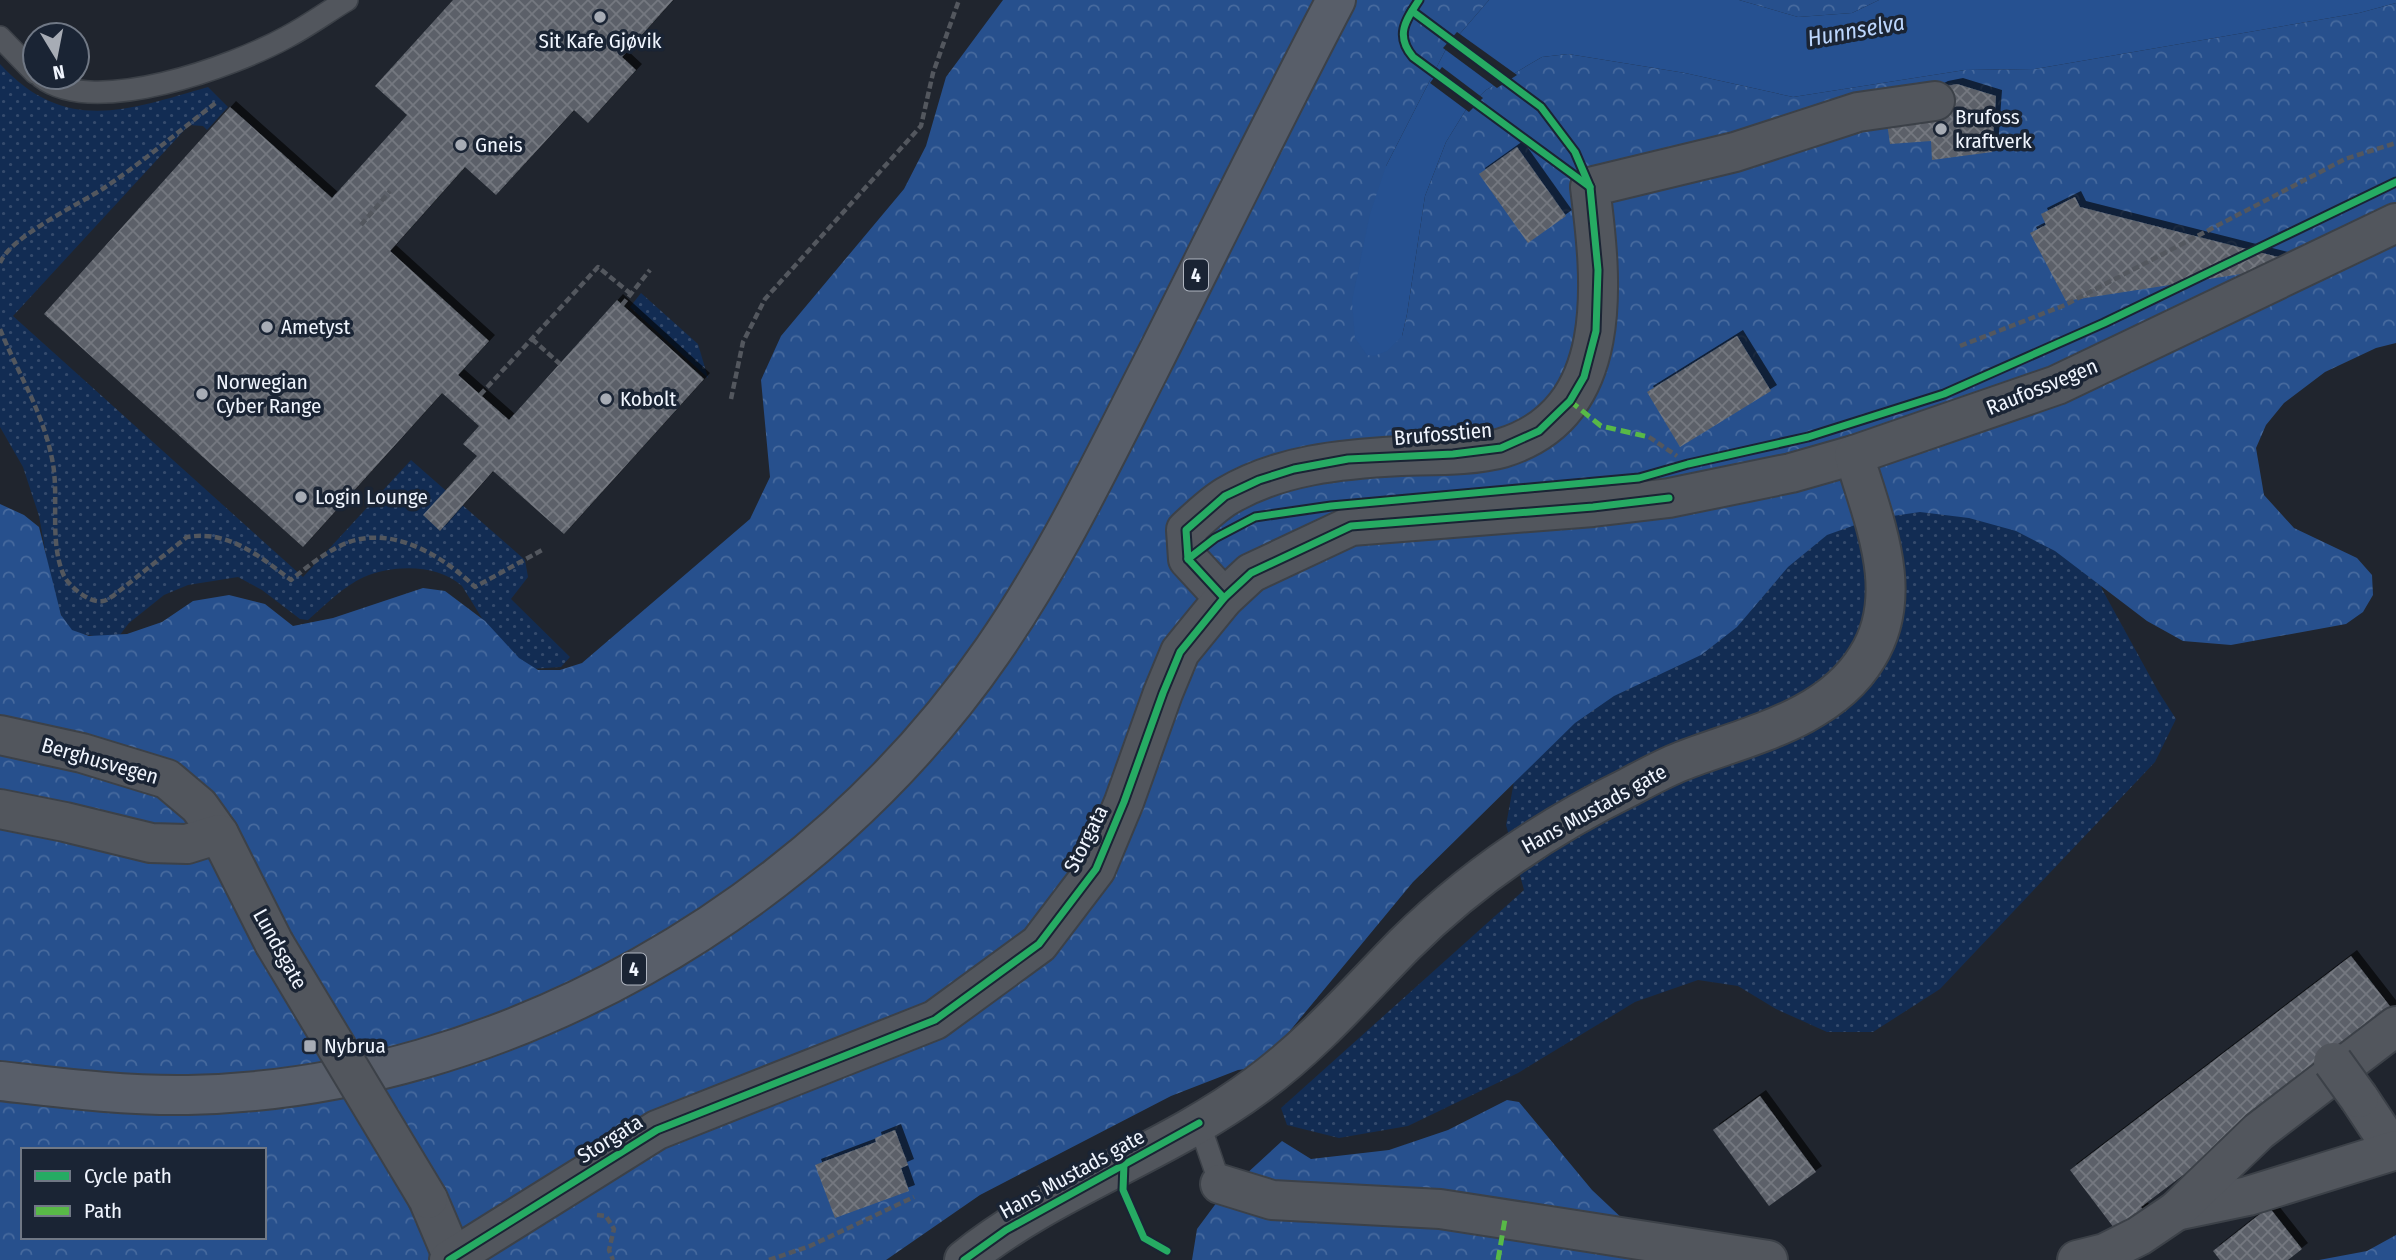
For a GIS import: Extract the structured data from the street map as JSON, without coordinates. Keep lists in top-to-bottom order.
{
  "streets": {
    "highway": ["4"],
    "street": [
      "Raufossvegen",
      "Brufosstien",
      "Berghusvegen",
      "Hans Mustads gate",
      "Storgata",
      "Lundsgate"
    ]
  },
  "crossings": [
    ["Raufossvegen", "Hans Mustads gate"],
    ["Raufossvegen", "Storgata"],
    ["Brufosstien", "Storgata"],
    ["Berghusvegen", "Lundsgate"],
    ["Storgata", "Lundsgate"]
  ],
  "water": ["Hunnselva"],
  "places": {
    "other": [
      "Sit Kafe Gjøvik",
      "Brufoss kraftverk",
      "Gneis",
      "Ametyst",
      "Norwegian Cyber Range",
      "Kobolt",
      "Login Lounge"
    ],
    "transit": ["Nybrua"]
  },
  "legend": ["Cycle path", "Path"],
  "north": "bottom"
}
